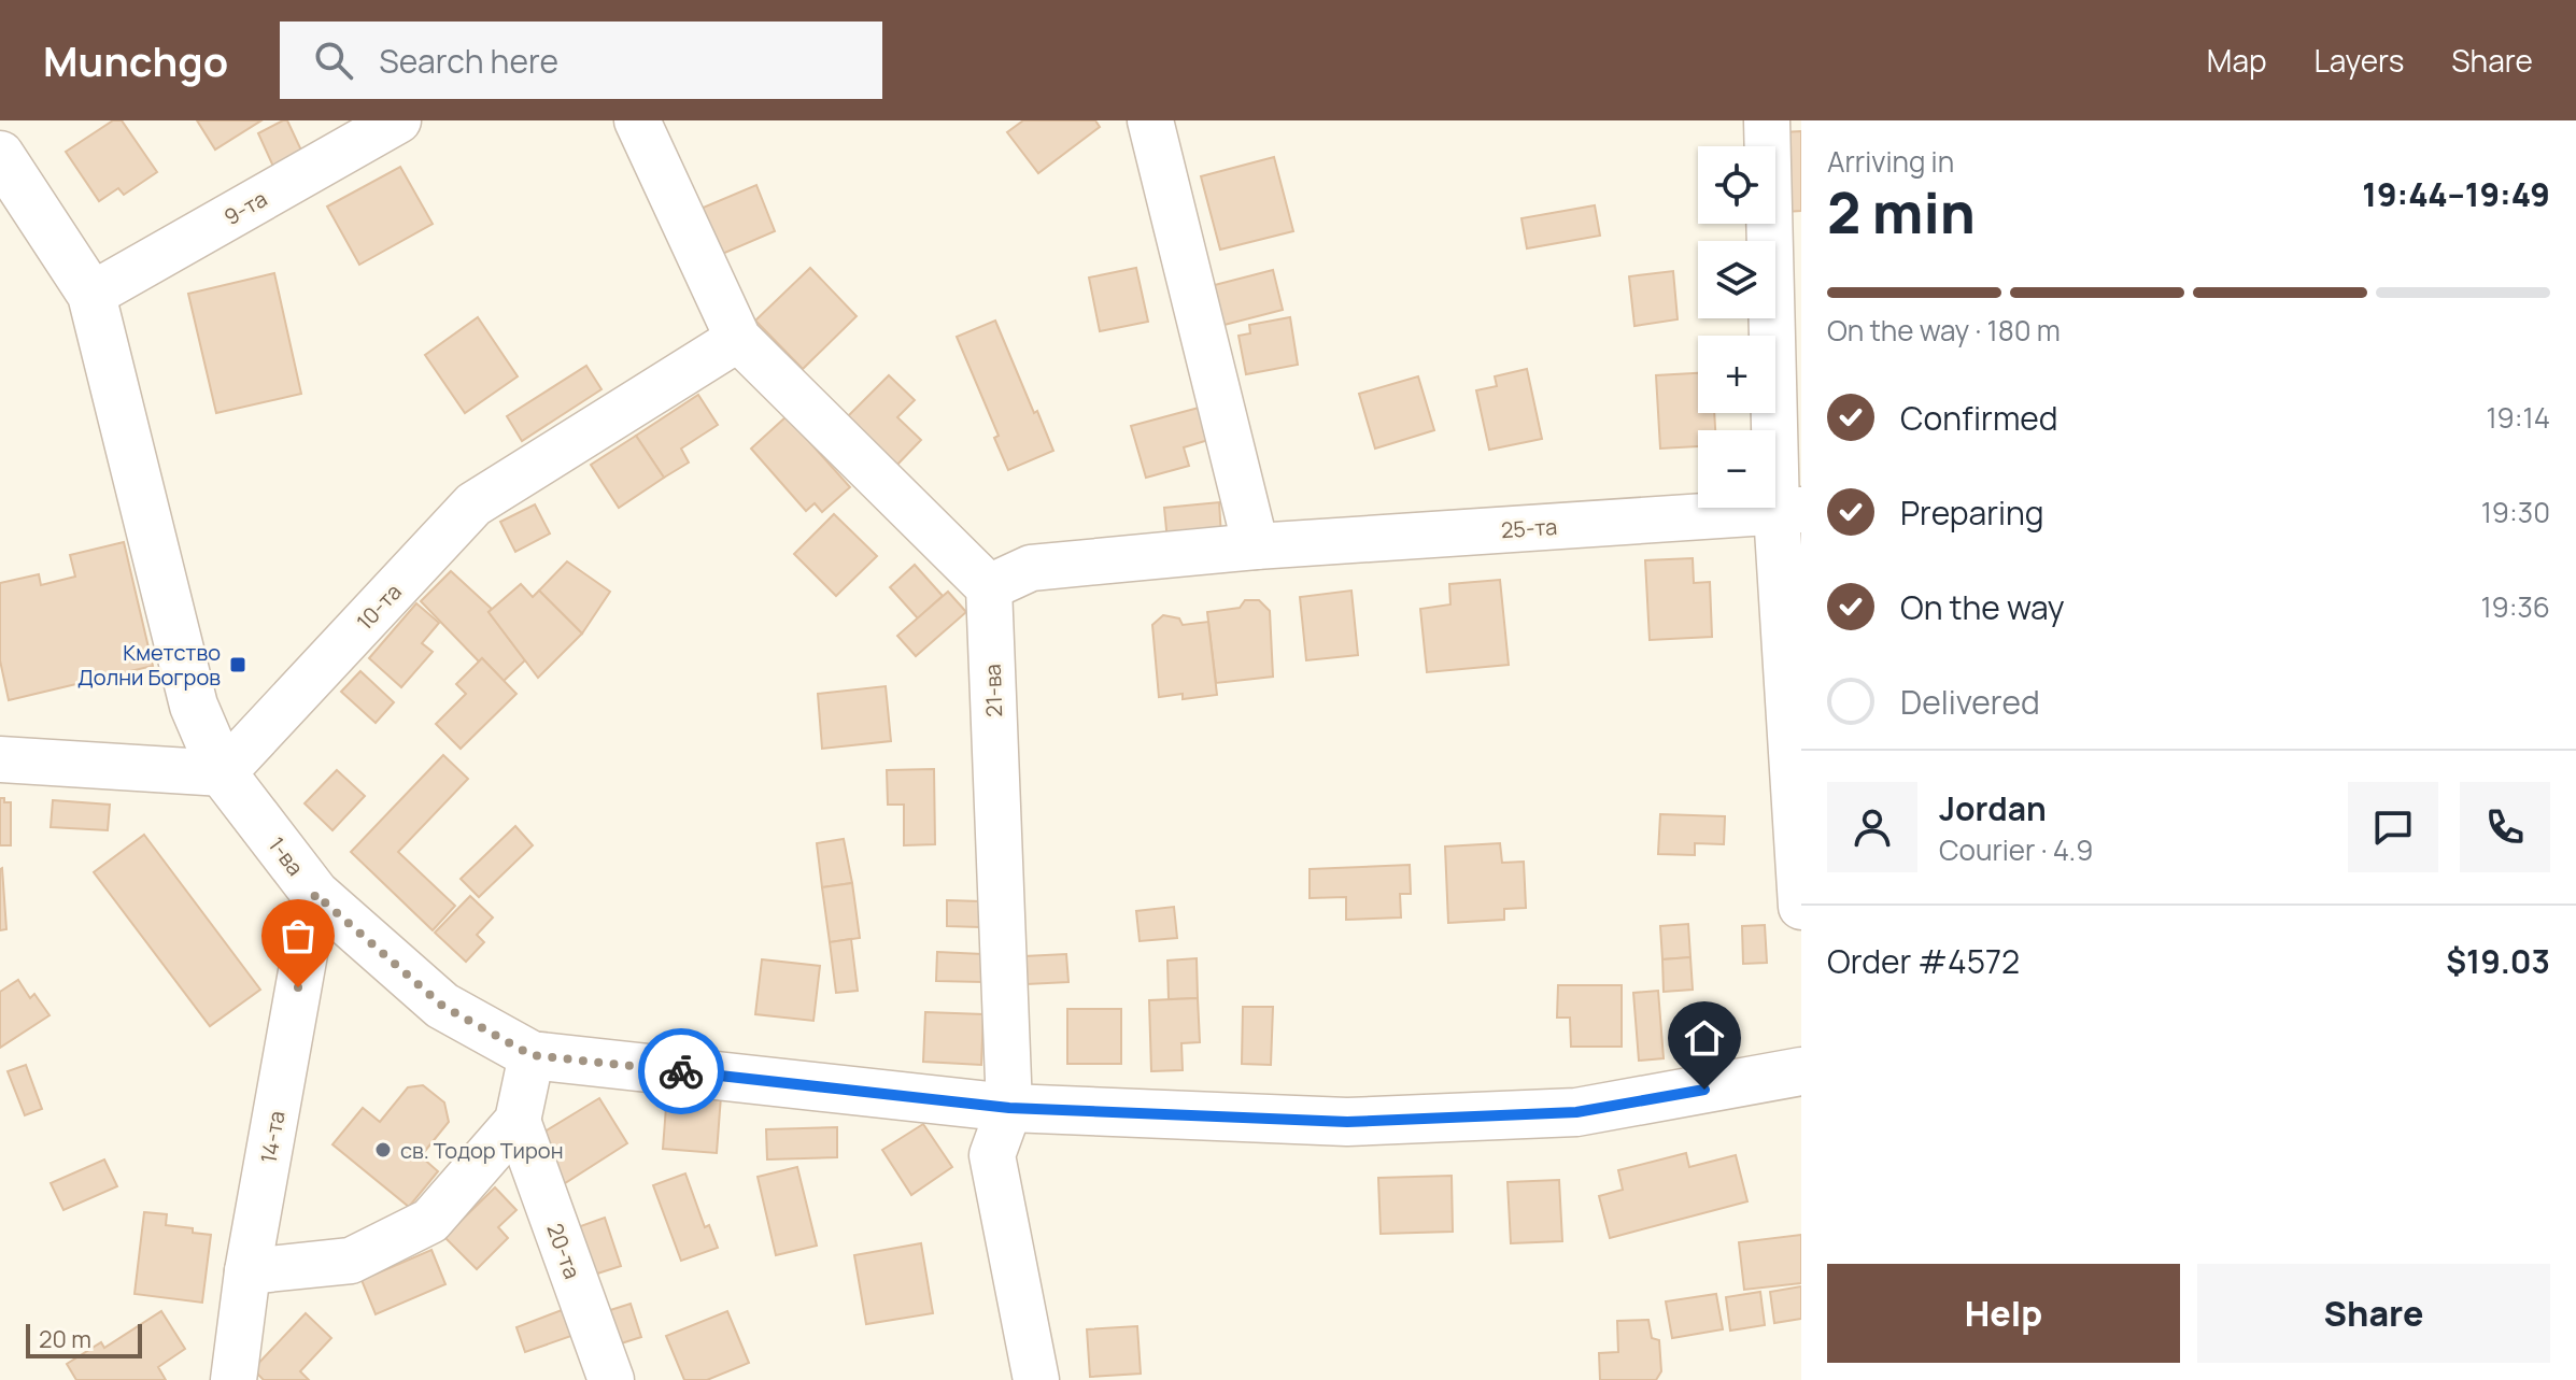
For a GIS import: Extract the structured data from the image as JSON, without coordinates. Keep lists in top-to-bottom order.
{
  "streets": {
    "street": [
      "9-та",
      "25-та",
      "10-та",
      "21-ва",
      "1-ва",
      "14-та",
      "20-та"
    ]
  },
  "crossings": [
    ["9-та", "1-ва"],
    ["25-та", "21-ва"],
    ["10-та", "1-ва"],
    ["21-ва", "1-ва"],
    ["1-ва", "14-та"]
  ],
  "places": {
    "transit": ["Кметство Долни Богров"],
    "other": ["св. Тодор Тирон"]
  },
  "scale_bar": "20 m",
  "page": {
    "header": "Munchgo",
    "search": "Search here",
    "nav": ["Map", "Layers", "Share"],
    "heading": ["2 min", "Arriving in", "19:44–19:49"],
    "panel": [
      "Jordan",
      "Courier · 4.9",
      "Order #4572",
      "$19.03"
    ],
    "map_buttons": ["+", "−"],
    "bar": "On the way · 180 m",
    "list": [
      ["Confirmed", "19:14"],
      ["Preparing", "19:30"],
      ["On the way", "19:36"],
      "Delivered"
    ],
    "buttons": ["Help", "Share"],
    "scale": "20 m"
  }
}
